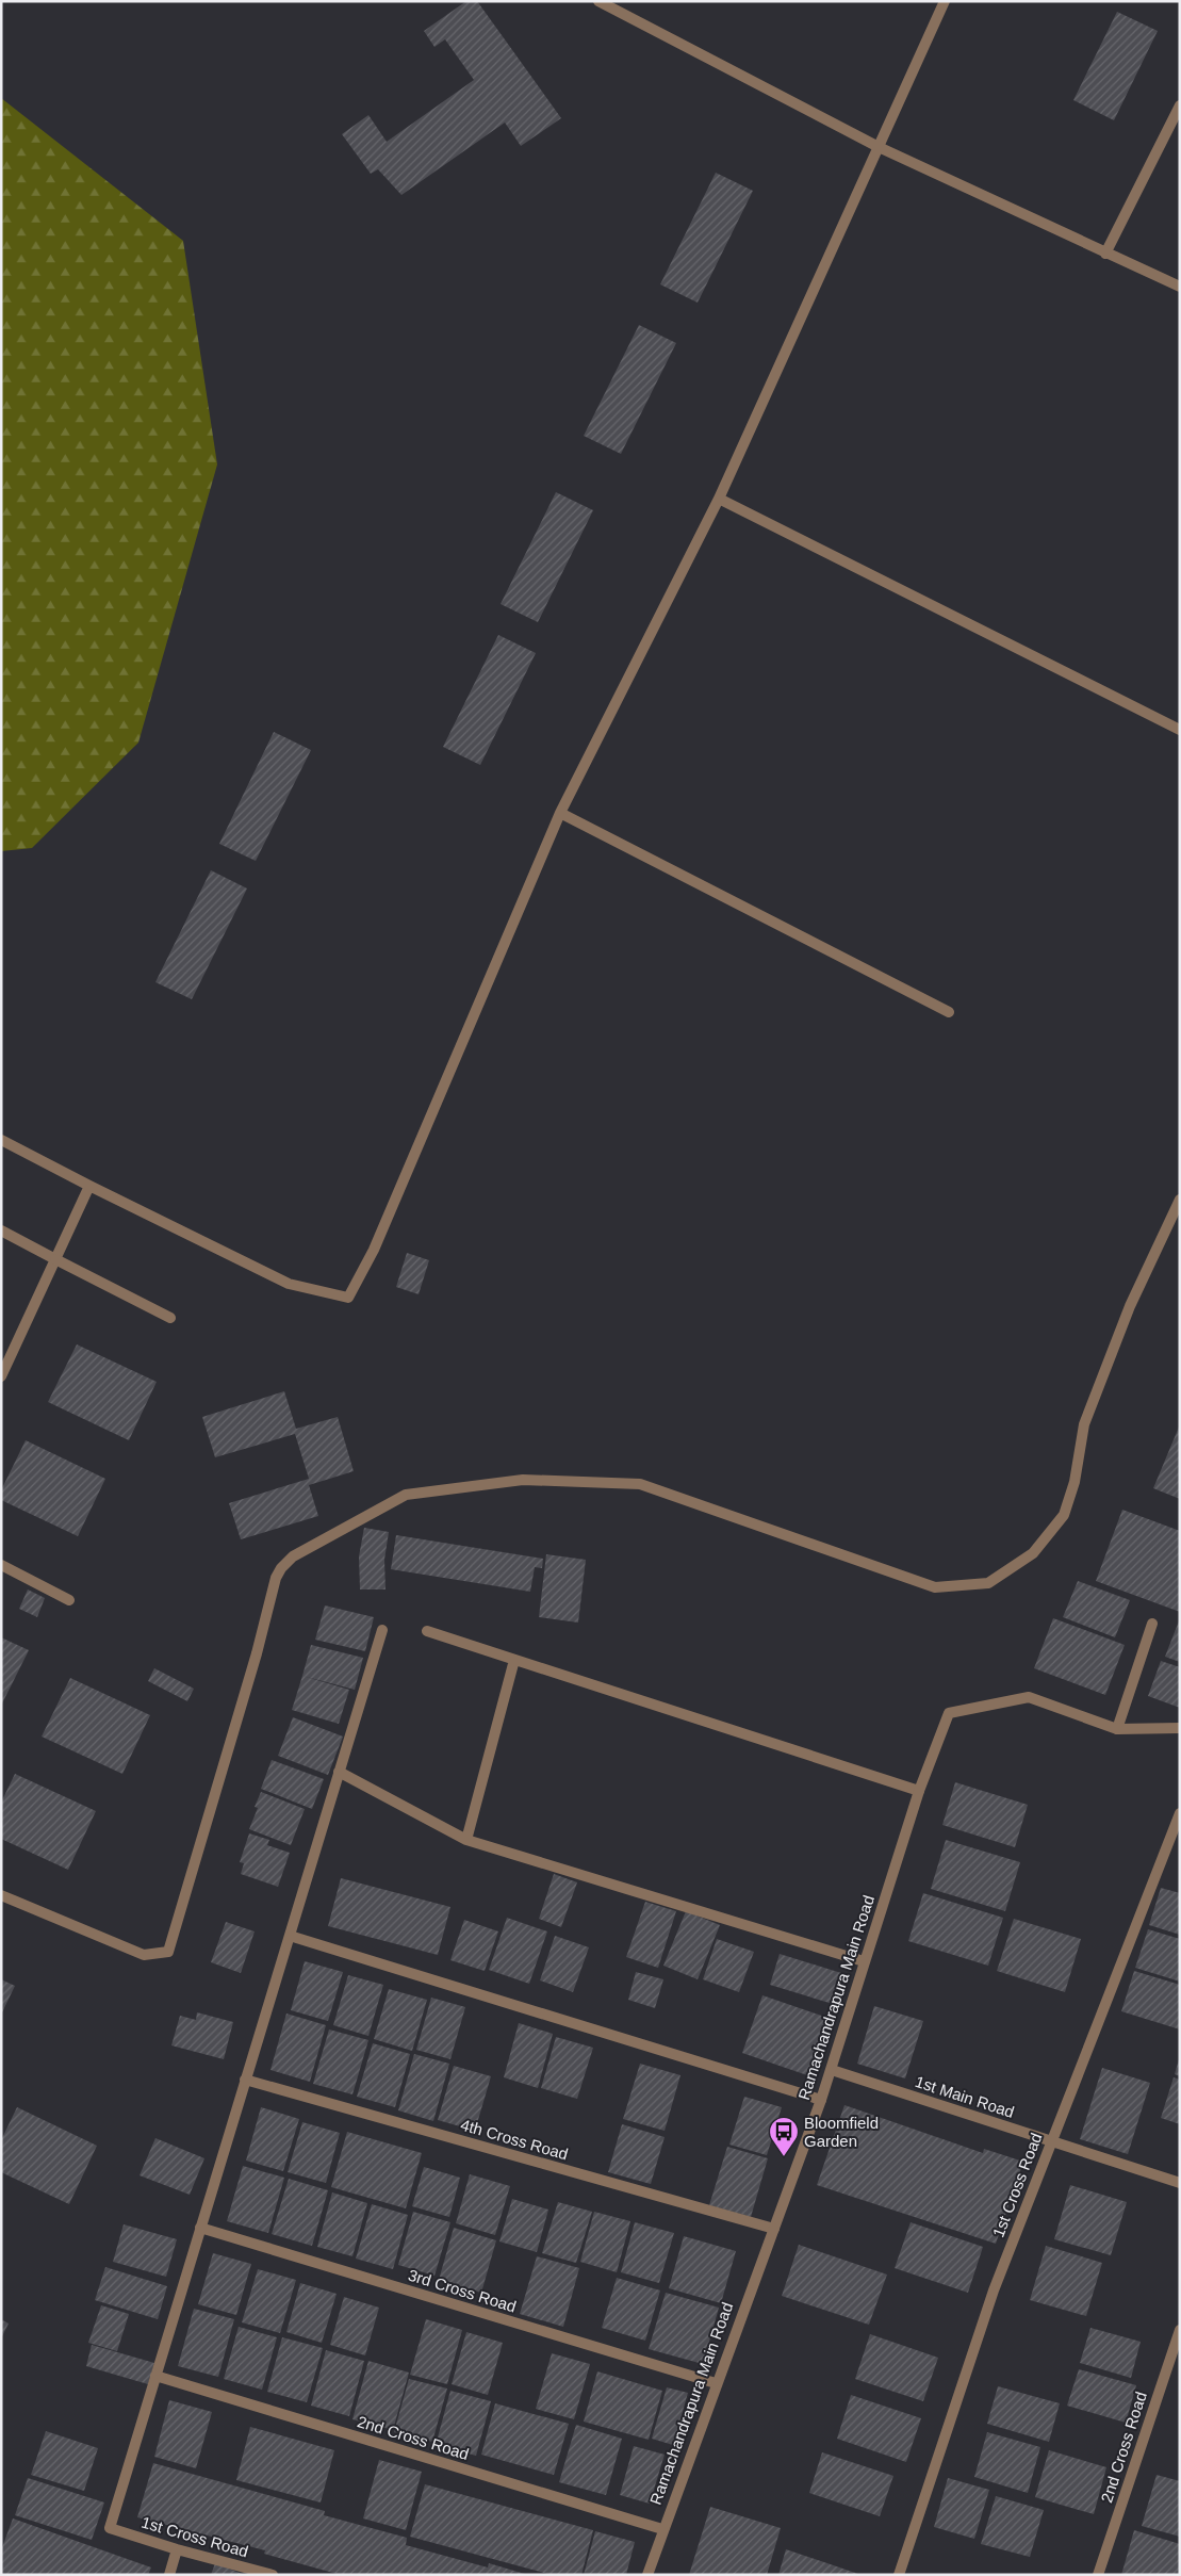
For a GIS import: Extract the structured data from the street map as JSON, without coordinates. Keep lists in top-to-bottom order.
{
  "streets": {
    "street": [
      "Ramachandrapura Main Road",
      "1st Main Road",
      "4th Cross Road",
      "1st Cross Road",
      "3rd Cross Road",
      "2nd Cross Road"
    ]
  },
  "crossings": [
    ["Ramachandrapura Main Road", "1st Main Road"],
    ["Ramachandrapura Main Road", "4th Cross Road"],
    ["Ramachandrapura Main Road", "3rd Cross Road"],
    ["Ramachandrapura Main Road", "2nd Cross Road"],
    ["1st Main Road", "1st Cross Road"],
    ["1st Cross Road", "2nd Cross Road"]
  ],
  "places": {
    "bus stop": ["Bloomfield Garden"]
  }
}
